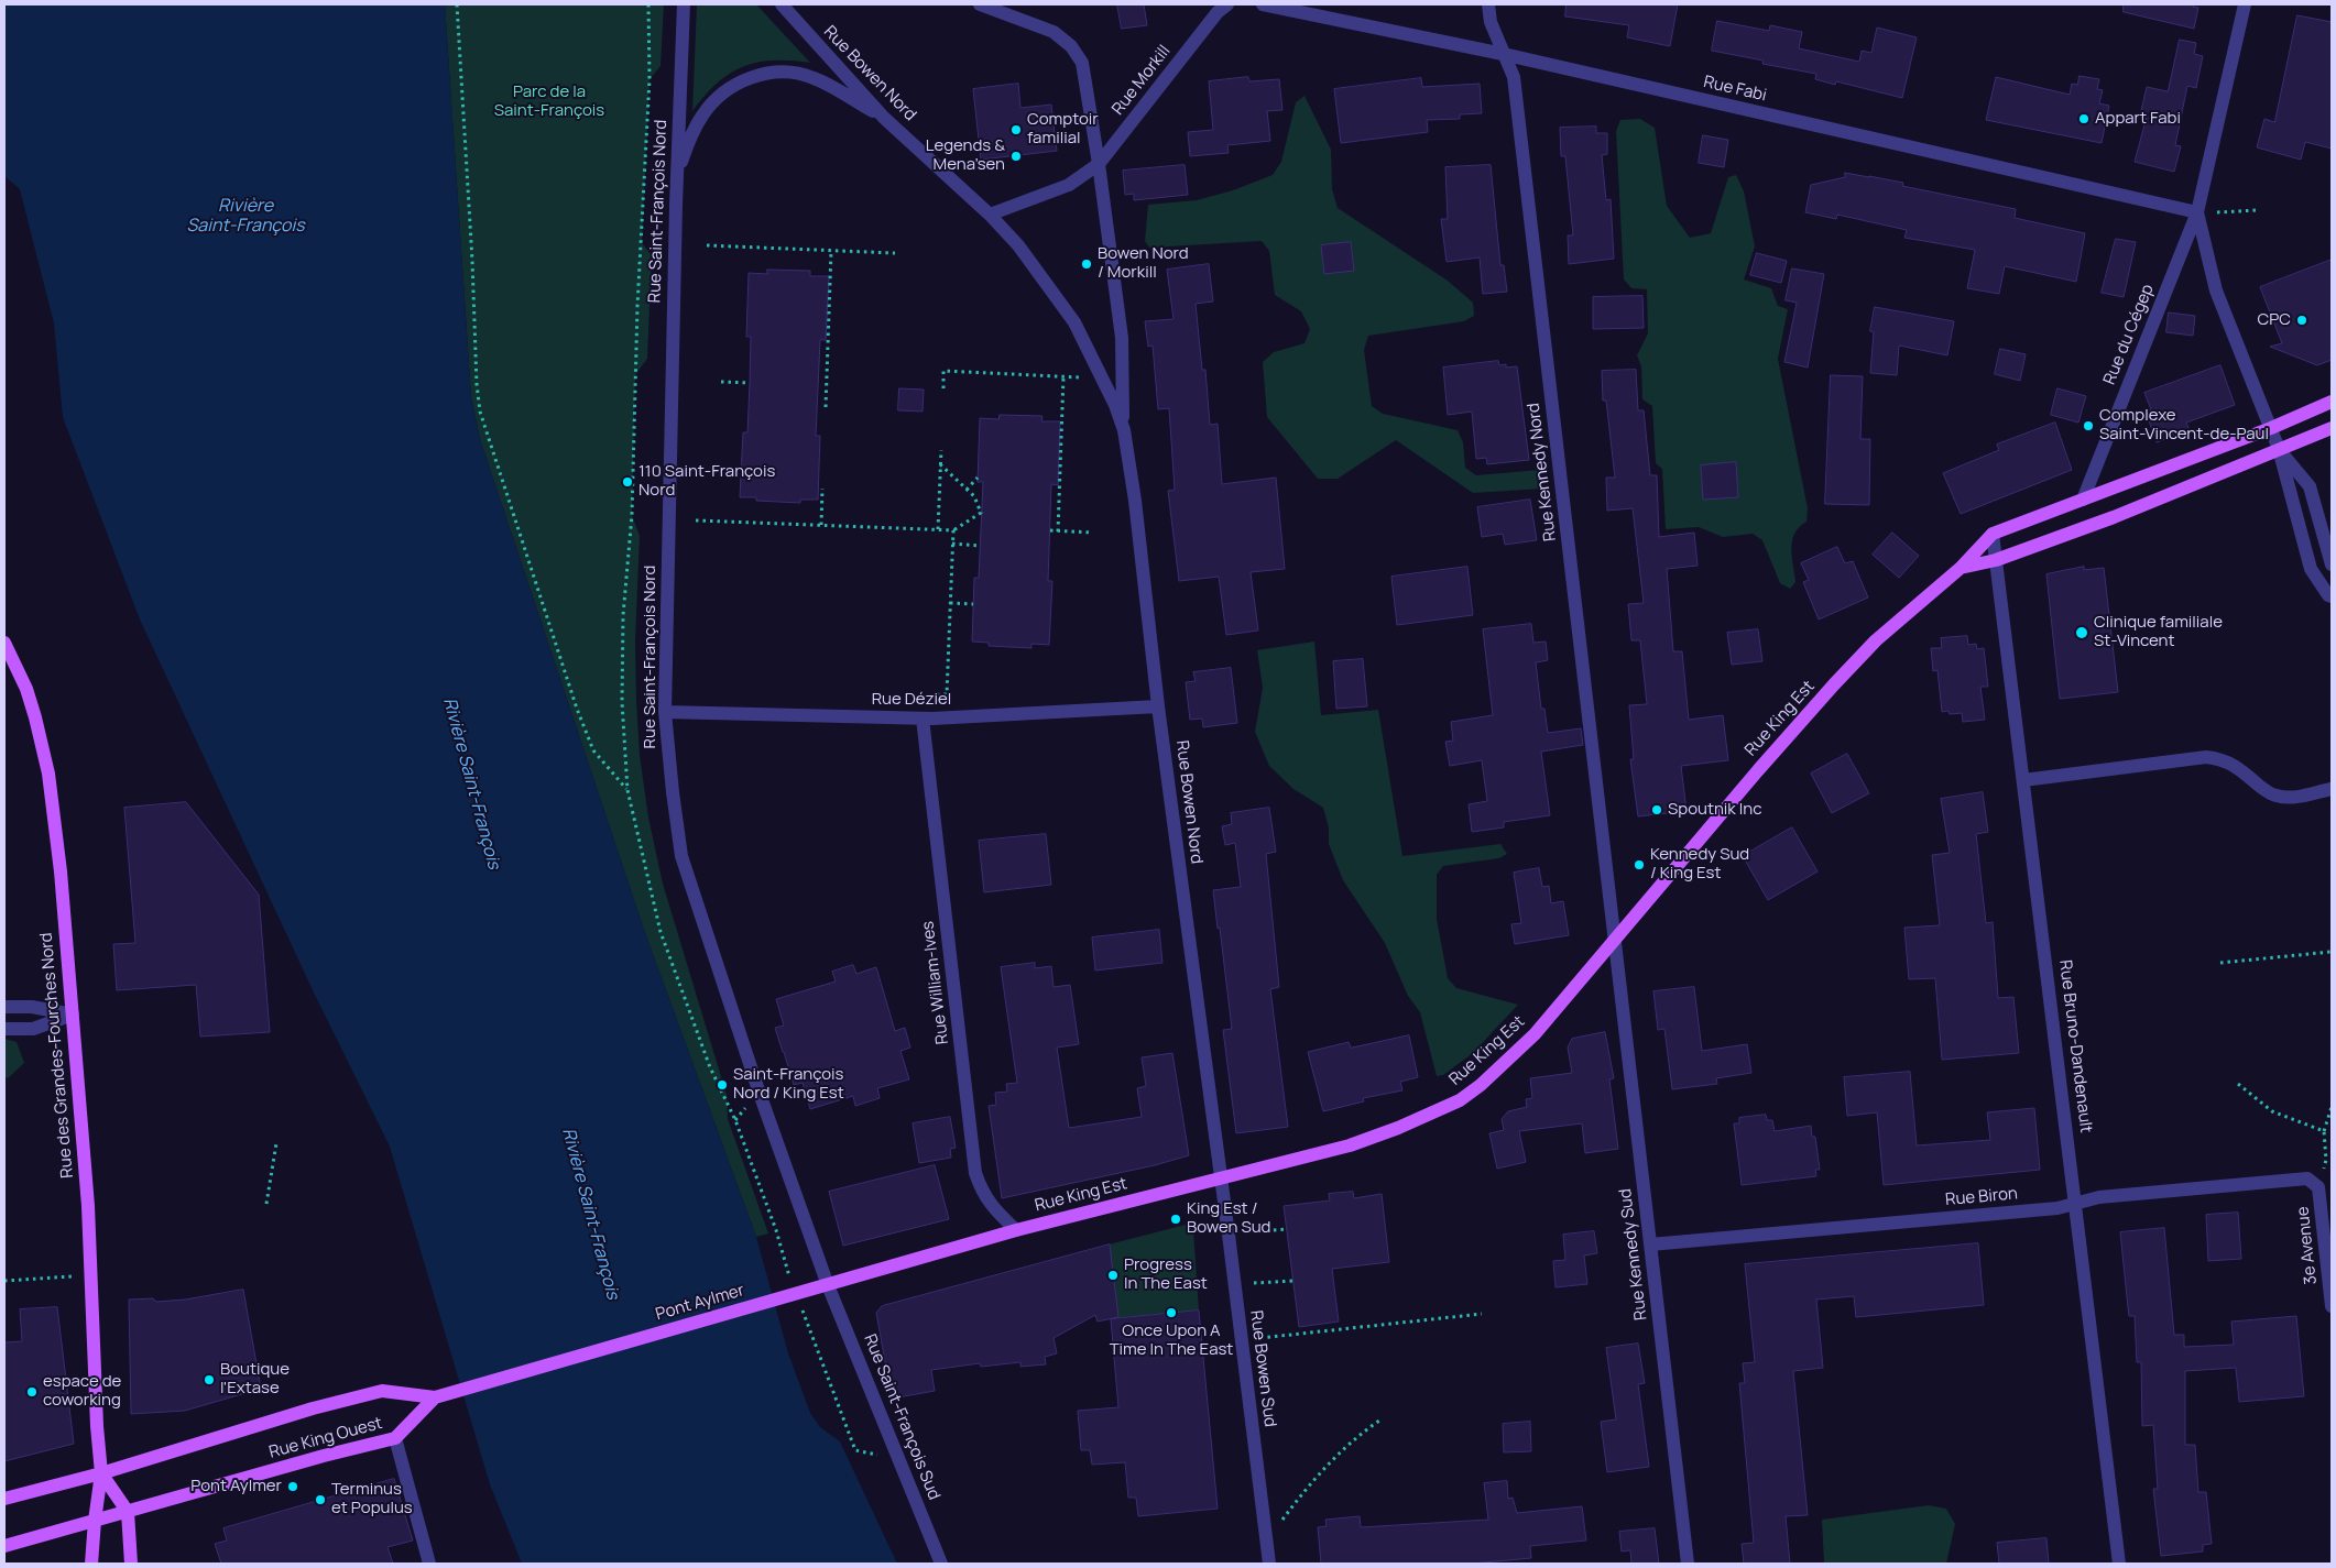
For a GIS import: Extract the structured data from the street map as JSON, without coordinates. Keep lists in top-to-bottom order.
{
  "streets": {
    "main road": [
      "Rue King Est",
      "Rue des Grandes-Fourches Nord",
      "Pont Aylmer",
      "Rue King Ouest"
    ],
    "street": [
      "Rue Bowen Nord",
      "Rue Morkill",
      "Rue Fabi",
      "Rue Saint-François Nord",
      "Rue du Cégep",
      "Rue Kennedy Nord",
      "Rue Déziel",
      "Rue William-Ives",
      "Rue Bruno-Dandenault",
      "Rue Biron",
      "3e Avenue",
      "Rue Kennedy Sud",
      "Rue Bowen Sud",
      "Rue Saint-François Sud"
    ]
  },
  "crossings": [
    ["Rue Bowen Nord", "Rue Morkill"],
    ["Rue Bowen Nord", "Rue Déziel"],
    ["Rue Bowen Nord", "Rue King Est"],
    ["Rue Bowen Nord", "Rue Bowen Sud"],
    ["Rue Fabi", "Rue du Cégep"],
    ["Rue Fabi", "Rue Kennedy Nord"],
    ["Rue Saint-François Nord", "Rue Déziel"],
    ["Rue Saint-François Nord", "Rue King Est"],
    ["Rue Saint-François Nord", "Pont Aylmer"],
    ["Rue Saint-François Nord", "Rue Saint-François Sud"],
    ["Rue du Cégep", "Rue King Est"],
    ["Rue Kennedy Nord", "Rue King Est"],
    ["Rue Kennedy Nord", "Rue Kennedy Sud"],
    ["Rue Déziel", "Rue William-Ives"],
    ["Rue King Est", "Rue William-Ives"],
    ["Rue King Est", "Rue Bruno-Dandenault"],
    ["Rue King Est", "Rue Kennedy Sud"],
    ["Rue King Est", "Pont Aylmer"],
    ["Rue King Est", "Rue Bowen Sud"],
    ["Rue King Est", "Rue Saint-François Sud"],
    ["Rue Bruno-Dandenault", "Rue Biron"],
    ["Rue des Grandes-Fourches Nord", "Rue King Ouest"],
    ["Rue Biron", "3e Avenue"],
    ["Rue Biron", "Rue Kennedy Sud"],
    ["Pont Aylmer", "Rue Saint-François Sud"],
    ["Pont Aylmer", "Rue King Ouest"]
  ],
  "water": ["Rivière Saint-François"],
  "parks": ["Parc de la Saint-François"],
  "places": [
    "Appart Fabi",
    "Comptoir familial",
    "Legends & Mena’sen",
    "Bowen Nord / Morkill",
    "CPC",
    "Complexe Saint-Vincent-de-Paul",
    "110 Saint-François Nord",
    "Clinique familiale St-Vincent",
    "Spoutnik Inc",
    "Kennedy Sud / King Est",
    "Saint-François Nord / King Est",
    "King Est / Bowen Sud",
    "Progress In The East",
    "Once Upon A Time In The East",
    "Boutique l'Extase",
    "espace de coworking",
    "Pont Aylmer",
    "Terminus et Populus"
  ]
}
